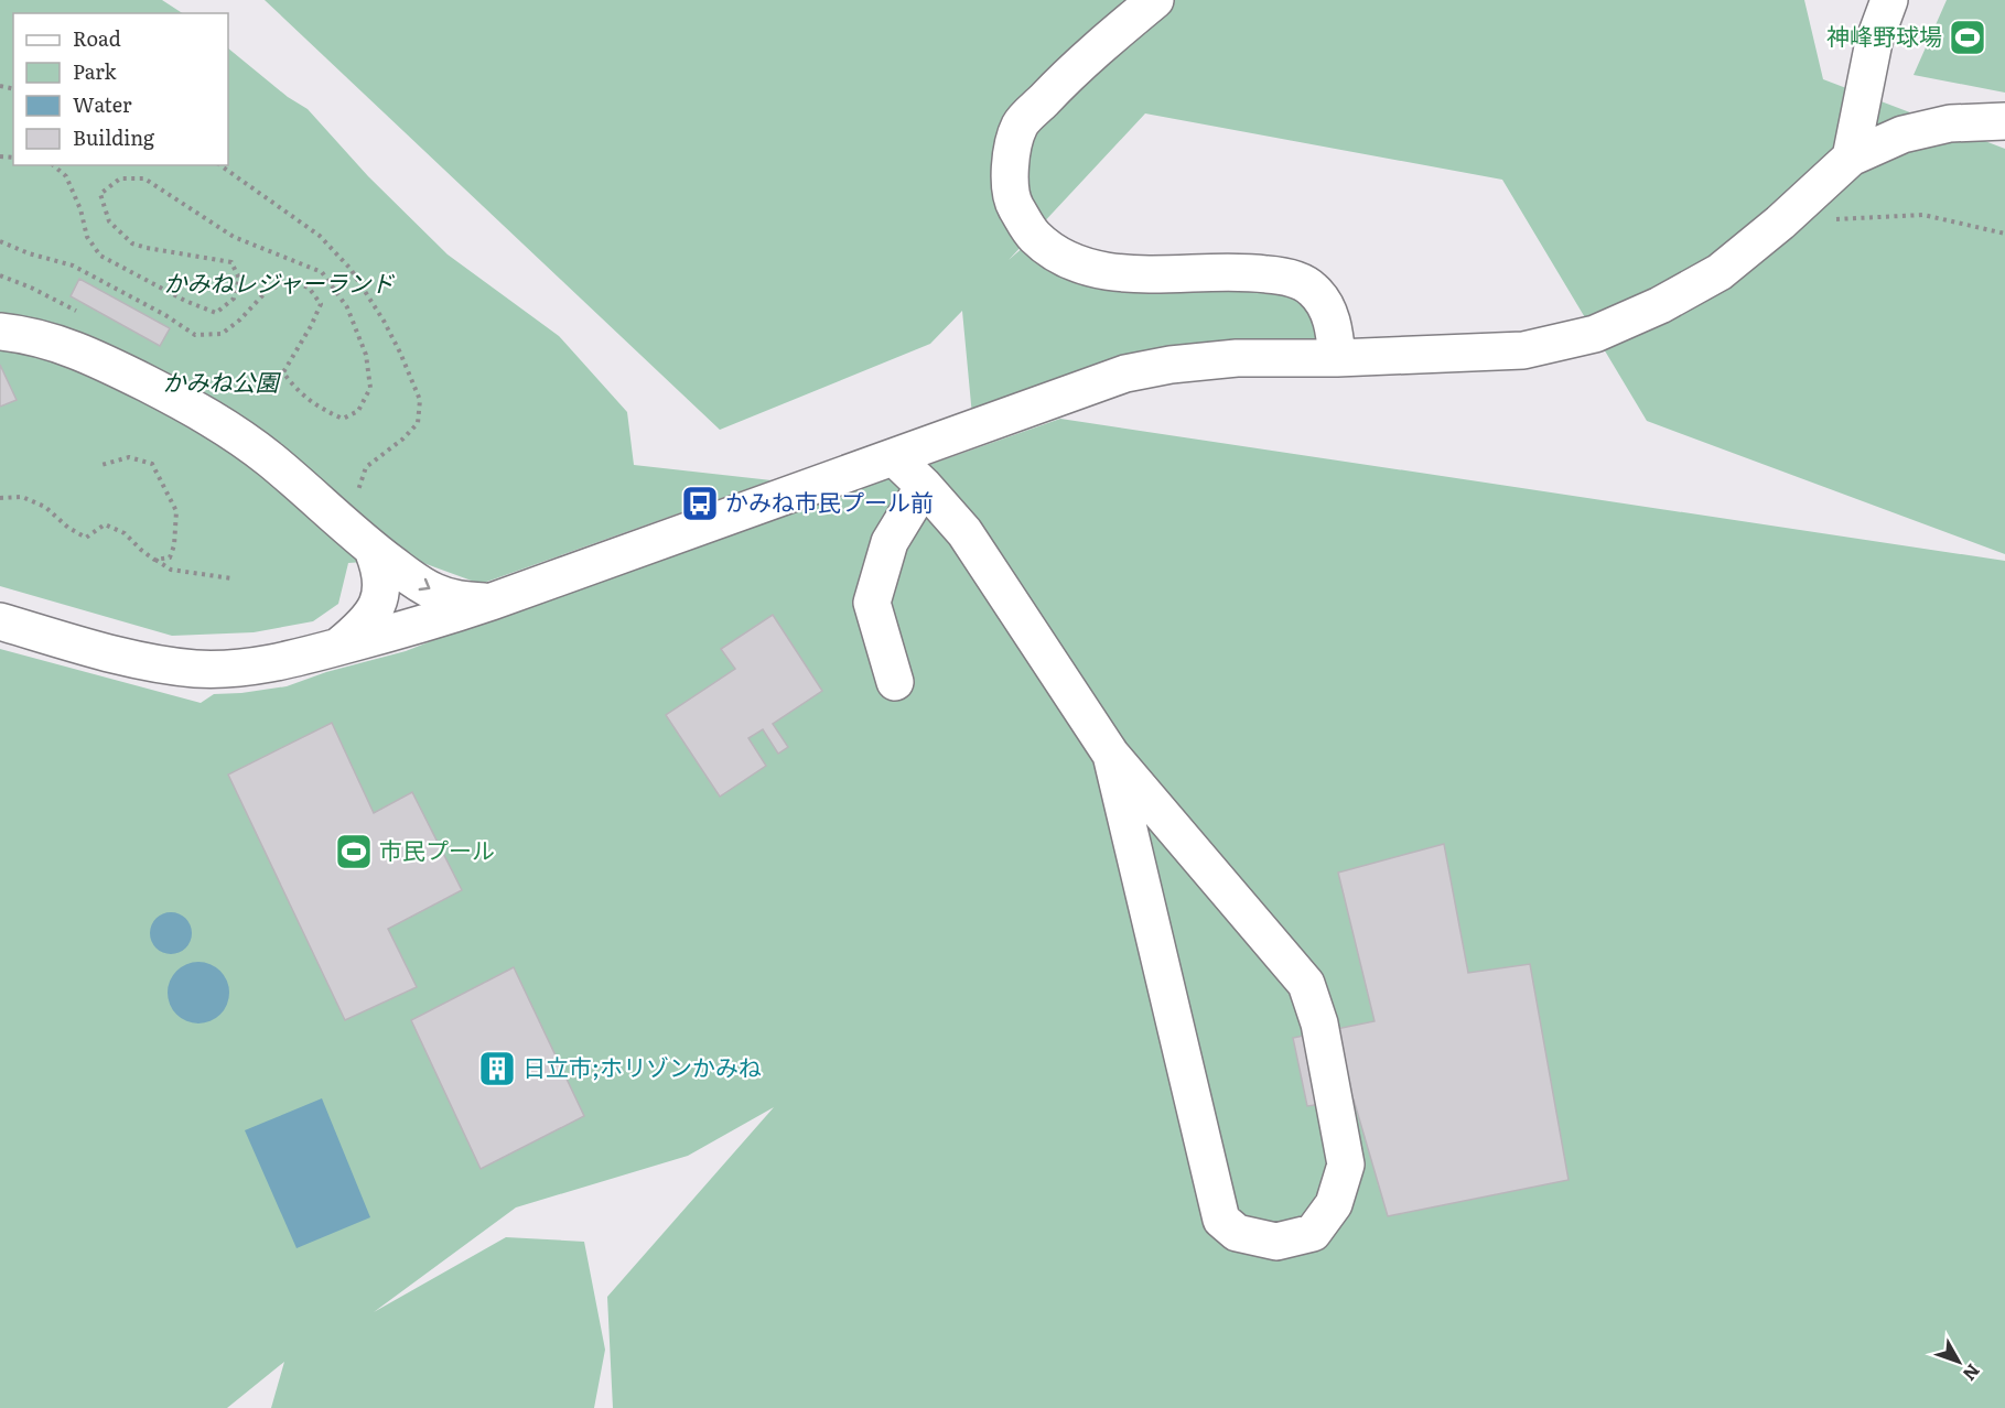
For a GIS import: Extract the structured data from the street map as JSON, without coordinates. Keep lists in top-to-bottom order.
{
  "parks": ["かみねレジャーランド", "かみね公園"],
  "places": {
    "sports": ["神峰野球場", "市民プール"],
    "bus stop": ["かみね市民プール前"],
    "building": ["日立市;ホリゾンかみね"]
  },
  "legend": [
    "Road",
    "Park",
    "Water",
    "Building"
  ],
  "north": "bottom right"
}
